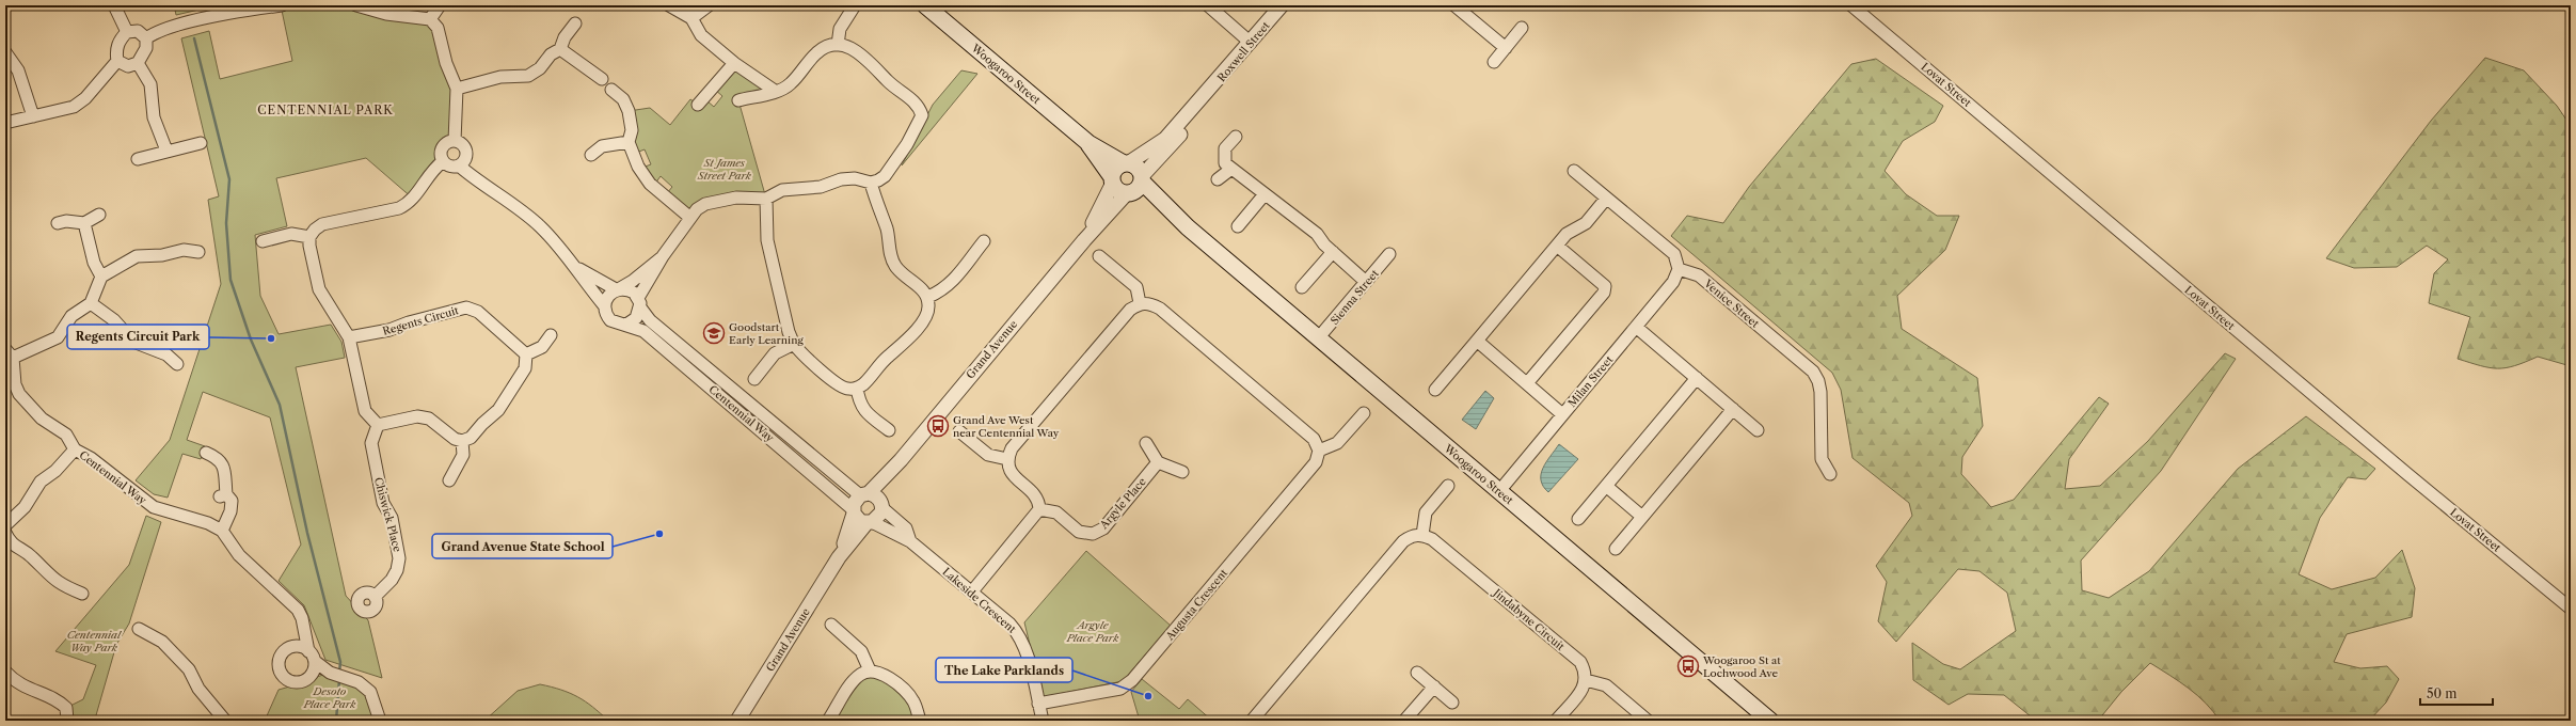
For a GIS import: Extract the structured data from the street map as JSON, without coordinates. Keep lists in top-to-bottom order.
{
  "streets": {
    "main road": ["Woogaroo Street"],
    "street": [
      "Roxwell Street",
      "Lovat Street",
      "Sienna Street",
      "Venice Street",
      "Regents Circuit",
      "Grand Avenue",
      "Milan Street",
      "Centennial Way",
      "Argyle Place",
      "Chiswick Place",
      "Lakeside Crescent",
      "Augusta Crescent",
      "Jindabyne Circuit"
    ]
  },
  "crossings": [
    ["Roxwell Street", "Woogaroo Street"],
    ["Roxwell Street", "Grand Avenue"],
    ["Woogaroo Street", "Sienna Street"],
    ["Woogaroo Street", "Grand Avenue"],
    ["Woogaroo Street", "Milan Street"],
    ["Venice Street", "Milan Street"],
    ["Grand Avenue", "Centennial Way"],
    ["Grand Avenue", "Lakeside Crescent"],
    ["Centennial Way", "Lakeside Crescent"],
    ["Lakeside Crescent", "Augusta Crescent"]
  ],
  "districts": ["CENTENNIAL PARK"],
  "parks": [
    "St James Street Park",
    "Argyle Place Park",
    "Centennial Way Park",
    "Desoto Place Park"
  ],
  "places": {
    "school or university": ["Goodstart Early Learning"],
    "other": ["Regents Circuit Park", "Grand Avenue State School", "The Lake Parklands"],
    "bus stop": ["Grand Ave West near Centennial Way", "Woogaroo St at Lochwood Ave"]
  },
  "scale_bar": "50 m"
}
